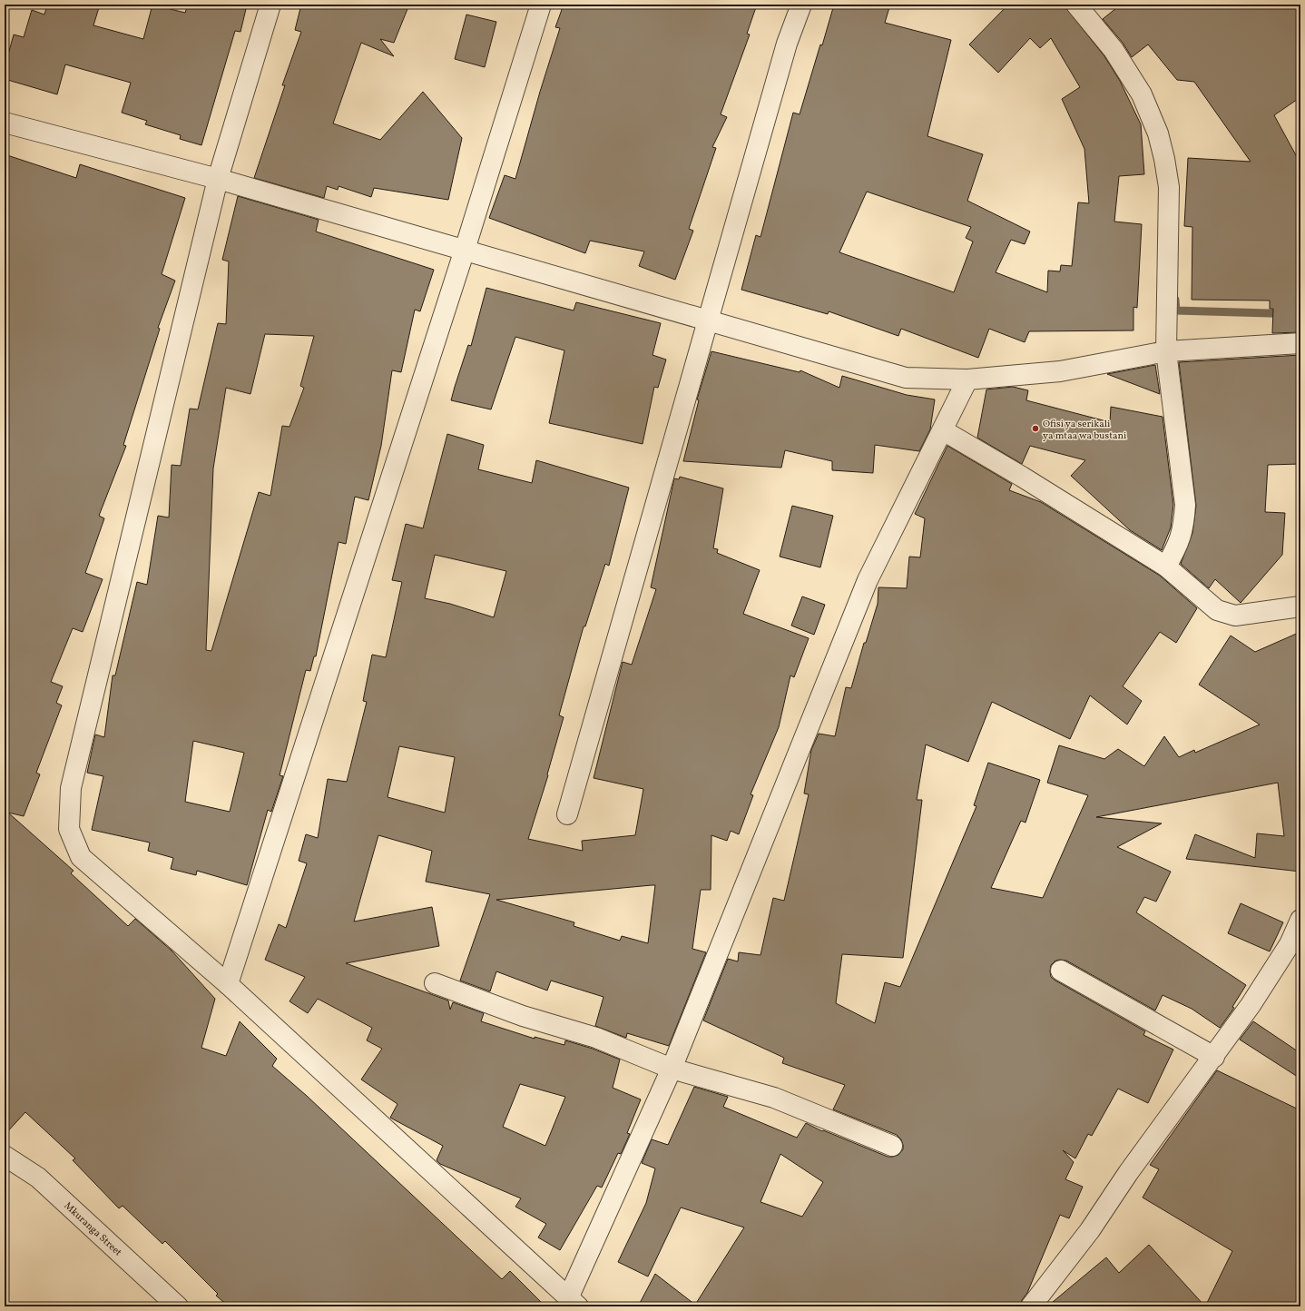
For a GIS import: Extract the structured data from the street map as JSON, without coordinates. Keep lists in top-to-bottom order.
{
  "streets": {
    "street": ["Mkuranga Street"]
  },
  "places": ["Ofisi ya serikali ya mtaa wa bustani"]
}
